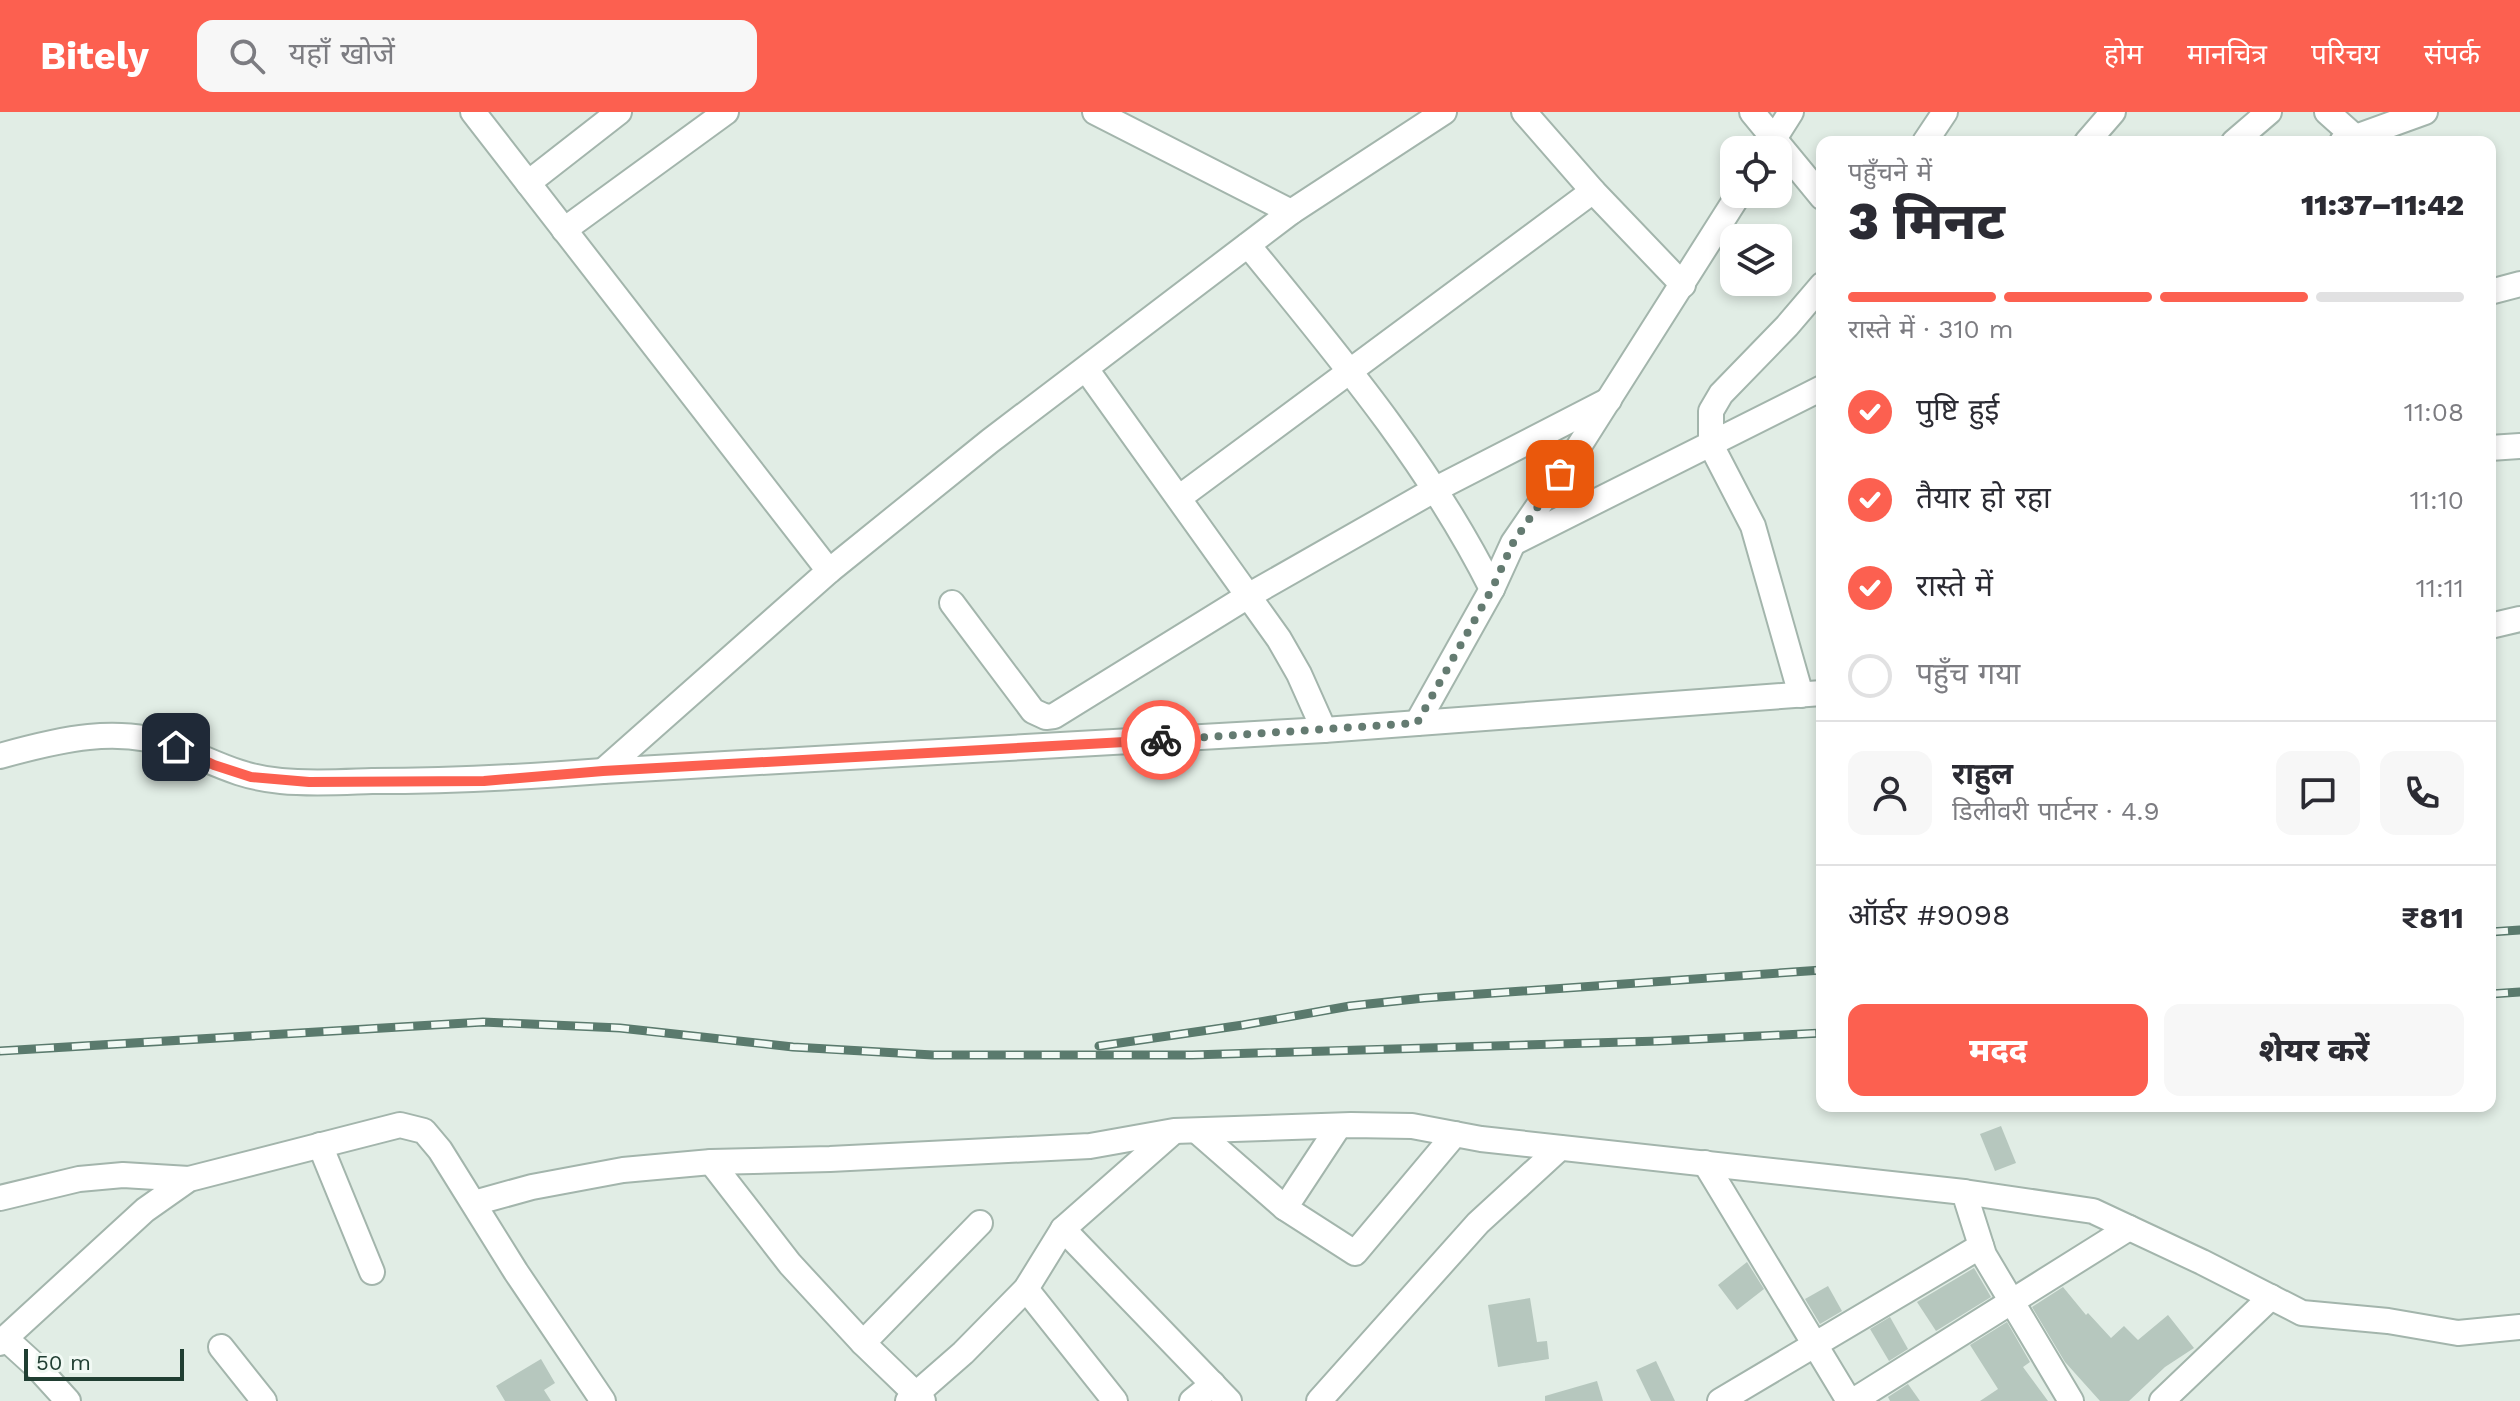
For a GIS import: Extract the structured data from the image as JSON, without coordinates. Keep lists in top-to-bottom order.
{
  "scale_bar": "50 m",
  "page": {
    "header": "Bitely",
    "search": "यहाँ खोजें",
    "nav": [
      "होम",
      "मानचित्र",
      "परिचय",
      "संपर्क"
    ],
    "heading": ["3 मिनट", "पहुँचने में", "11:37–11:42"],
    "panel": [
      "राहुल",
      "डिलीवरी पार्टनर · 4.9",
      "ऑर्डर #9098",
      "₹811"
    ],
    "bar": "रास्ते में · 310 m",
    "list": [
      ["पुष्टि हुई", "11:08"],
      ["तैयार हो रहा", "11:10"],
      ["रास्ते में", "11:11"],
      "पहुँच गया"
    ],
    "buttons": ["मदद", "शेयर करें"],
    "scale": "50 m"
  }
}
